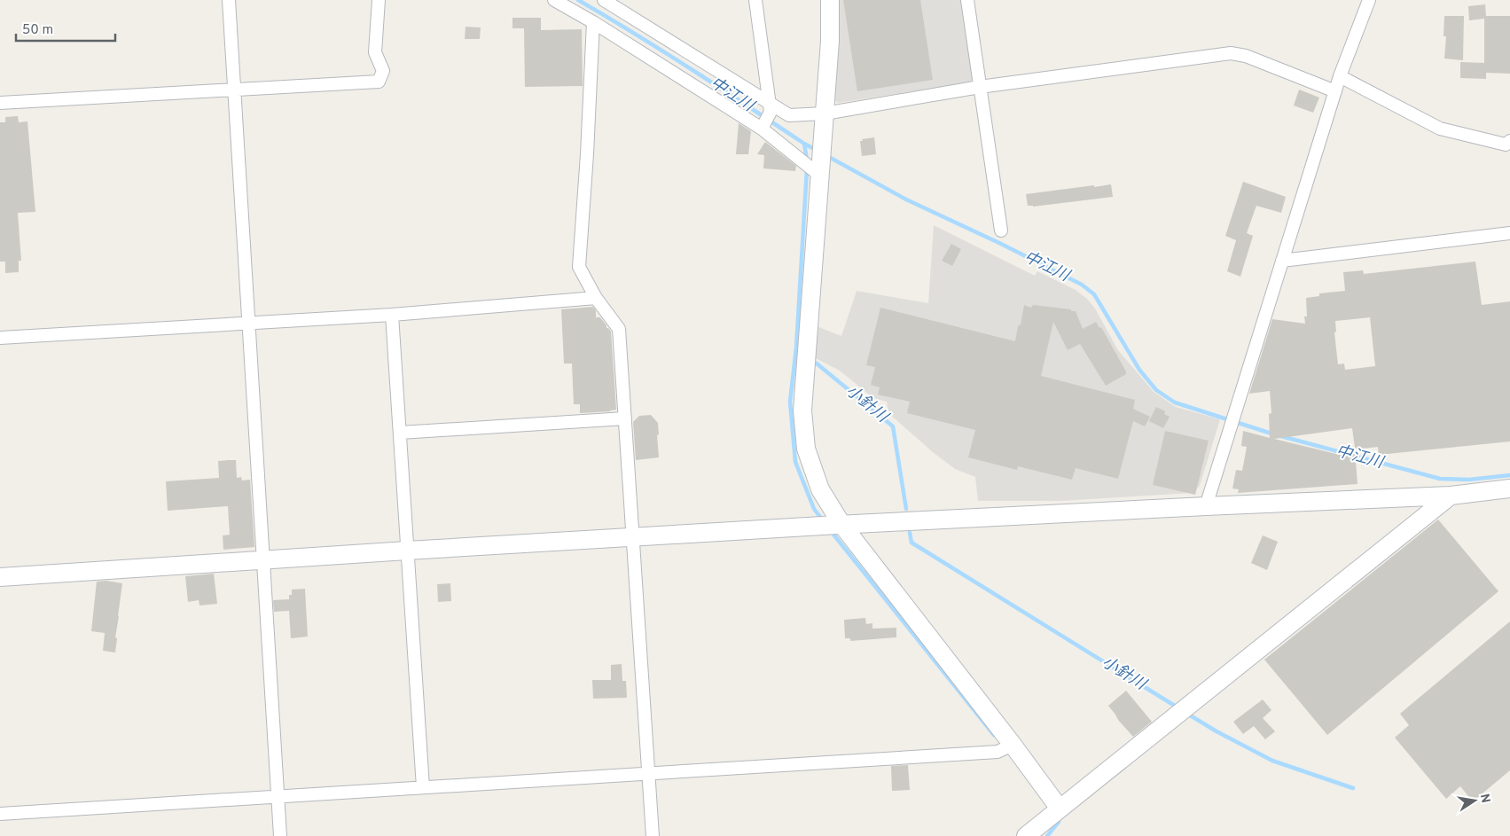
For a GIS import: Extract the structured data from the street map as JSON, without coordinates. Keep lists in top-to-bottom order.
{
  "water": ["中江川", "小針川"],
  "scale_bar": "50 m",
  "north": "right"
}
